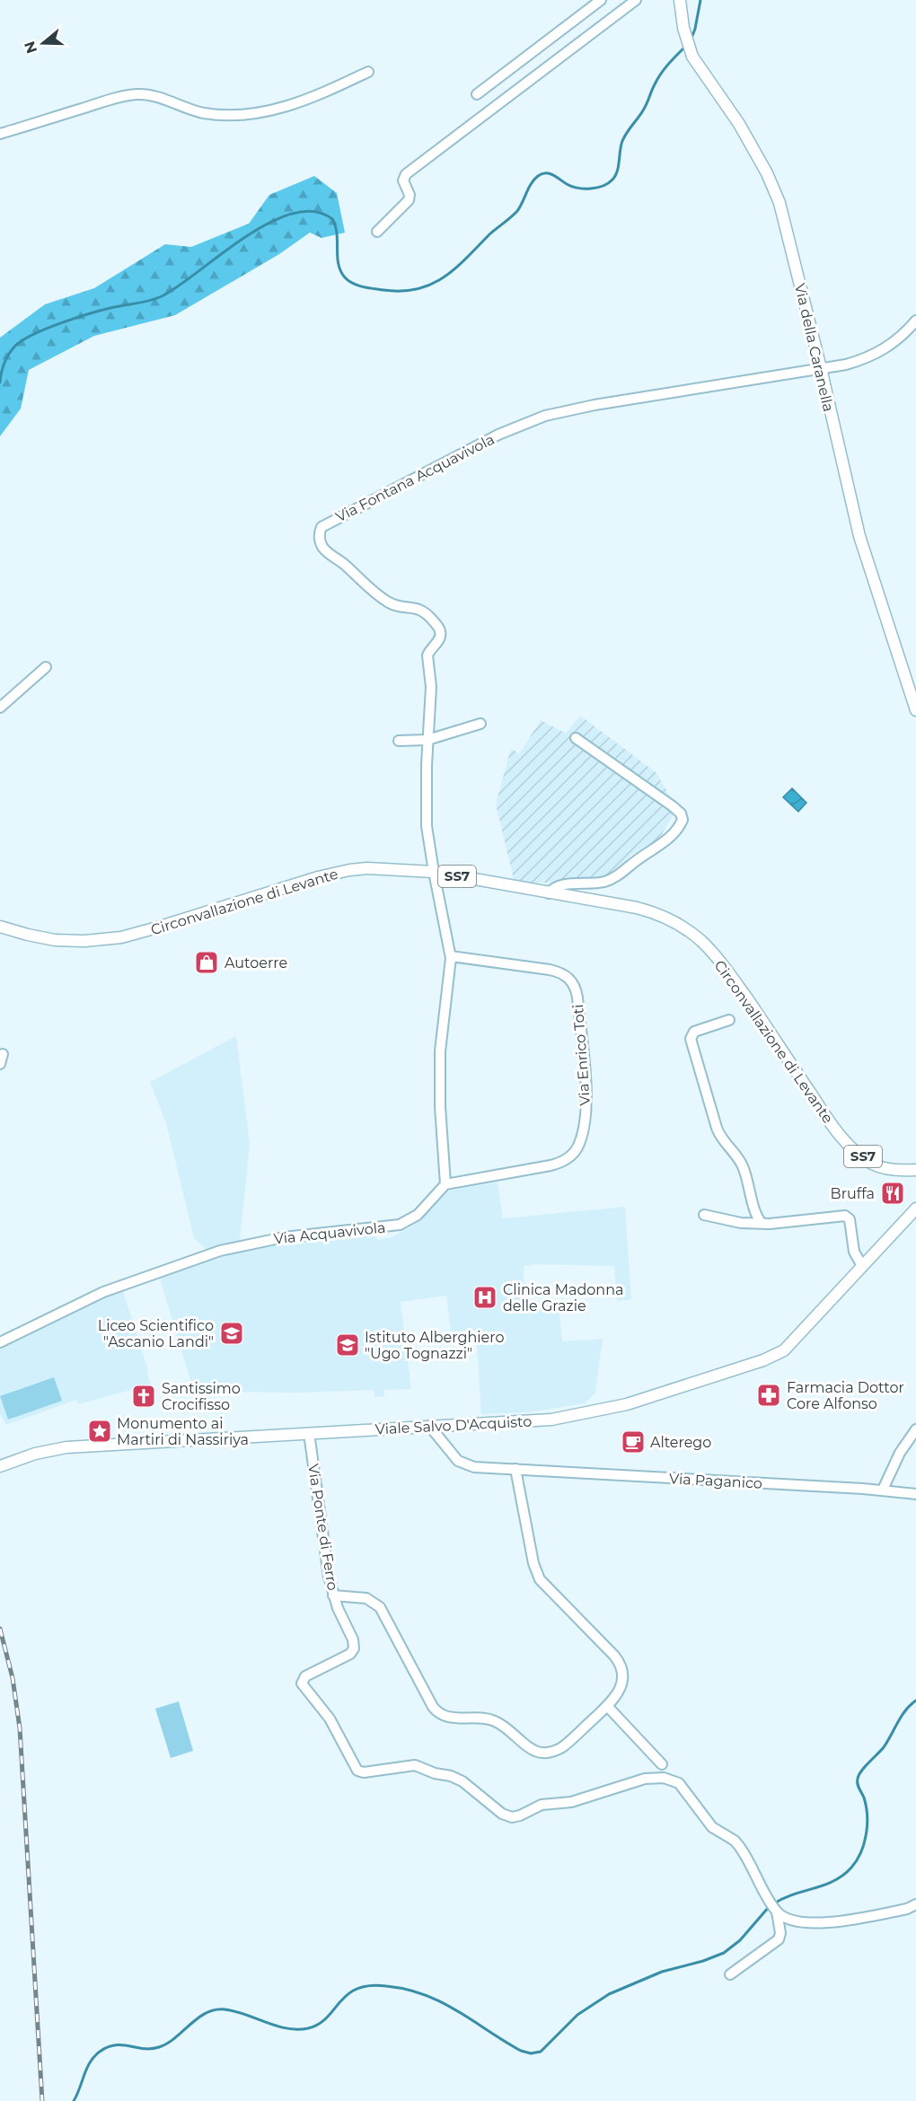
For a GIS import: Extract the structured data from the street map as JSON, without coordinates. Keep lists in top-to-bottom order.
{
  "streets": {
    "main road": [
      "Via della Caranella",
      "SS7",
      "Circonvallazione di Levante",
      "Viale Salvo D'Acquisto"
    ],
    "street": [
      "Via Fontana Acquavivola",
      "Via Enrico Toti",
      "Via Acquavivola",
      "Via Paganico",
      "Via Ponte di Ferro"
    ]
  },
  "crossings": [
    ["Via della Caranella", "Via Fontana Acquavivola"],
    ["Via Fontana Acquavivola", "Circonvallazione di Levante"],
    ["Via Enrico Toti", "Via Acquavivola"],
    ["Viale Salvo D'Acquisto", "Via Paganico"],
    ["Viale Salvo D'Acquisto", "Via Ponte di Ferro"]
  ],
  "places": {
    "shop": ["Autoerre"],
    "restaurant": ["Bruffa"],
    "hospital": ["Clinica Madonna delle Grazie"],
    "school or university": ["Liceo Scientifico \"Ascanio Landi\"", "Istituto Alberghiero \"Ugo Tognazzi\""],
    "pharmacy": ["Farmacia Dottor Core Alfonso"],
    "church": ["Santissimo Crocifisso"],
    "place": ["Monumento ai Martiri di Nassiriya"],
    "cafe": ["Alterego"]
  },
  "north": "left"
}
